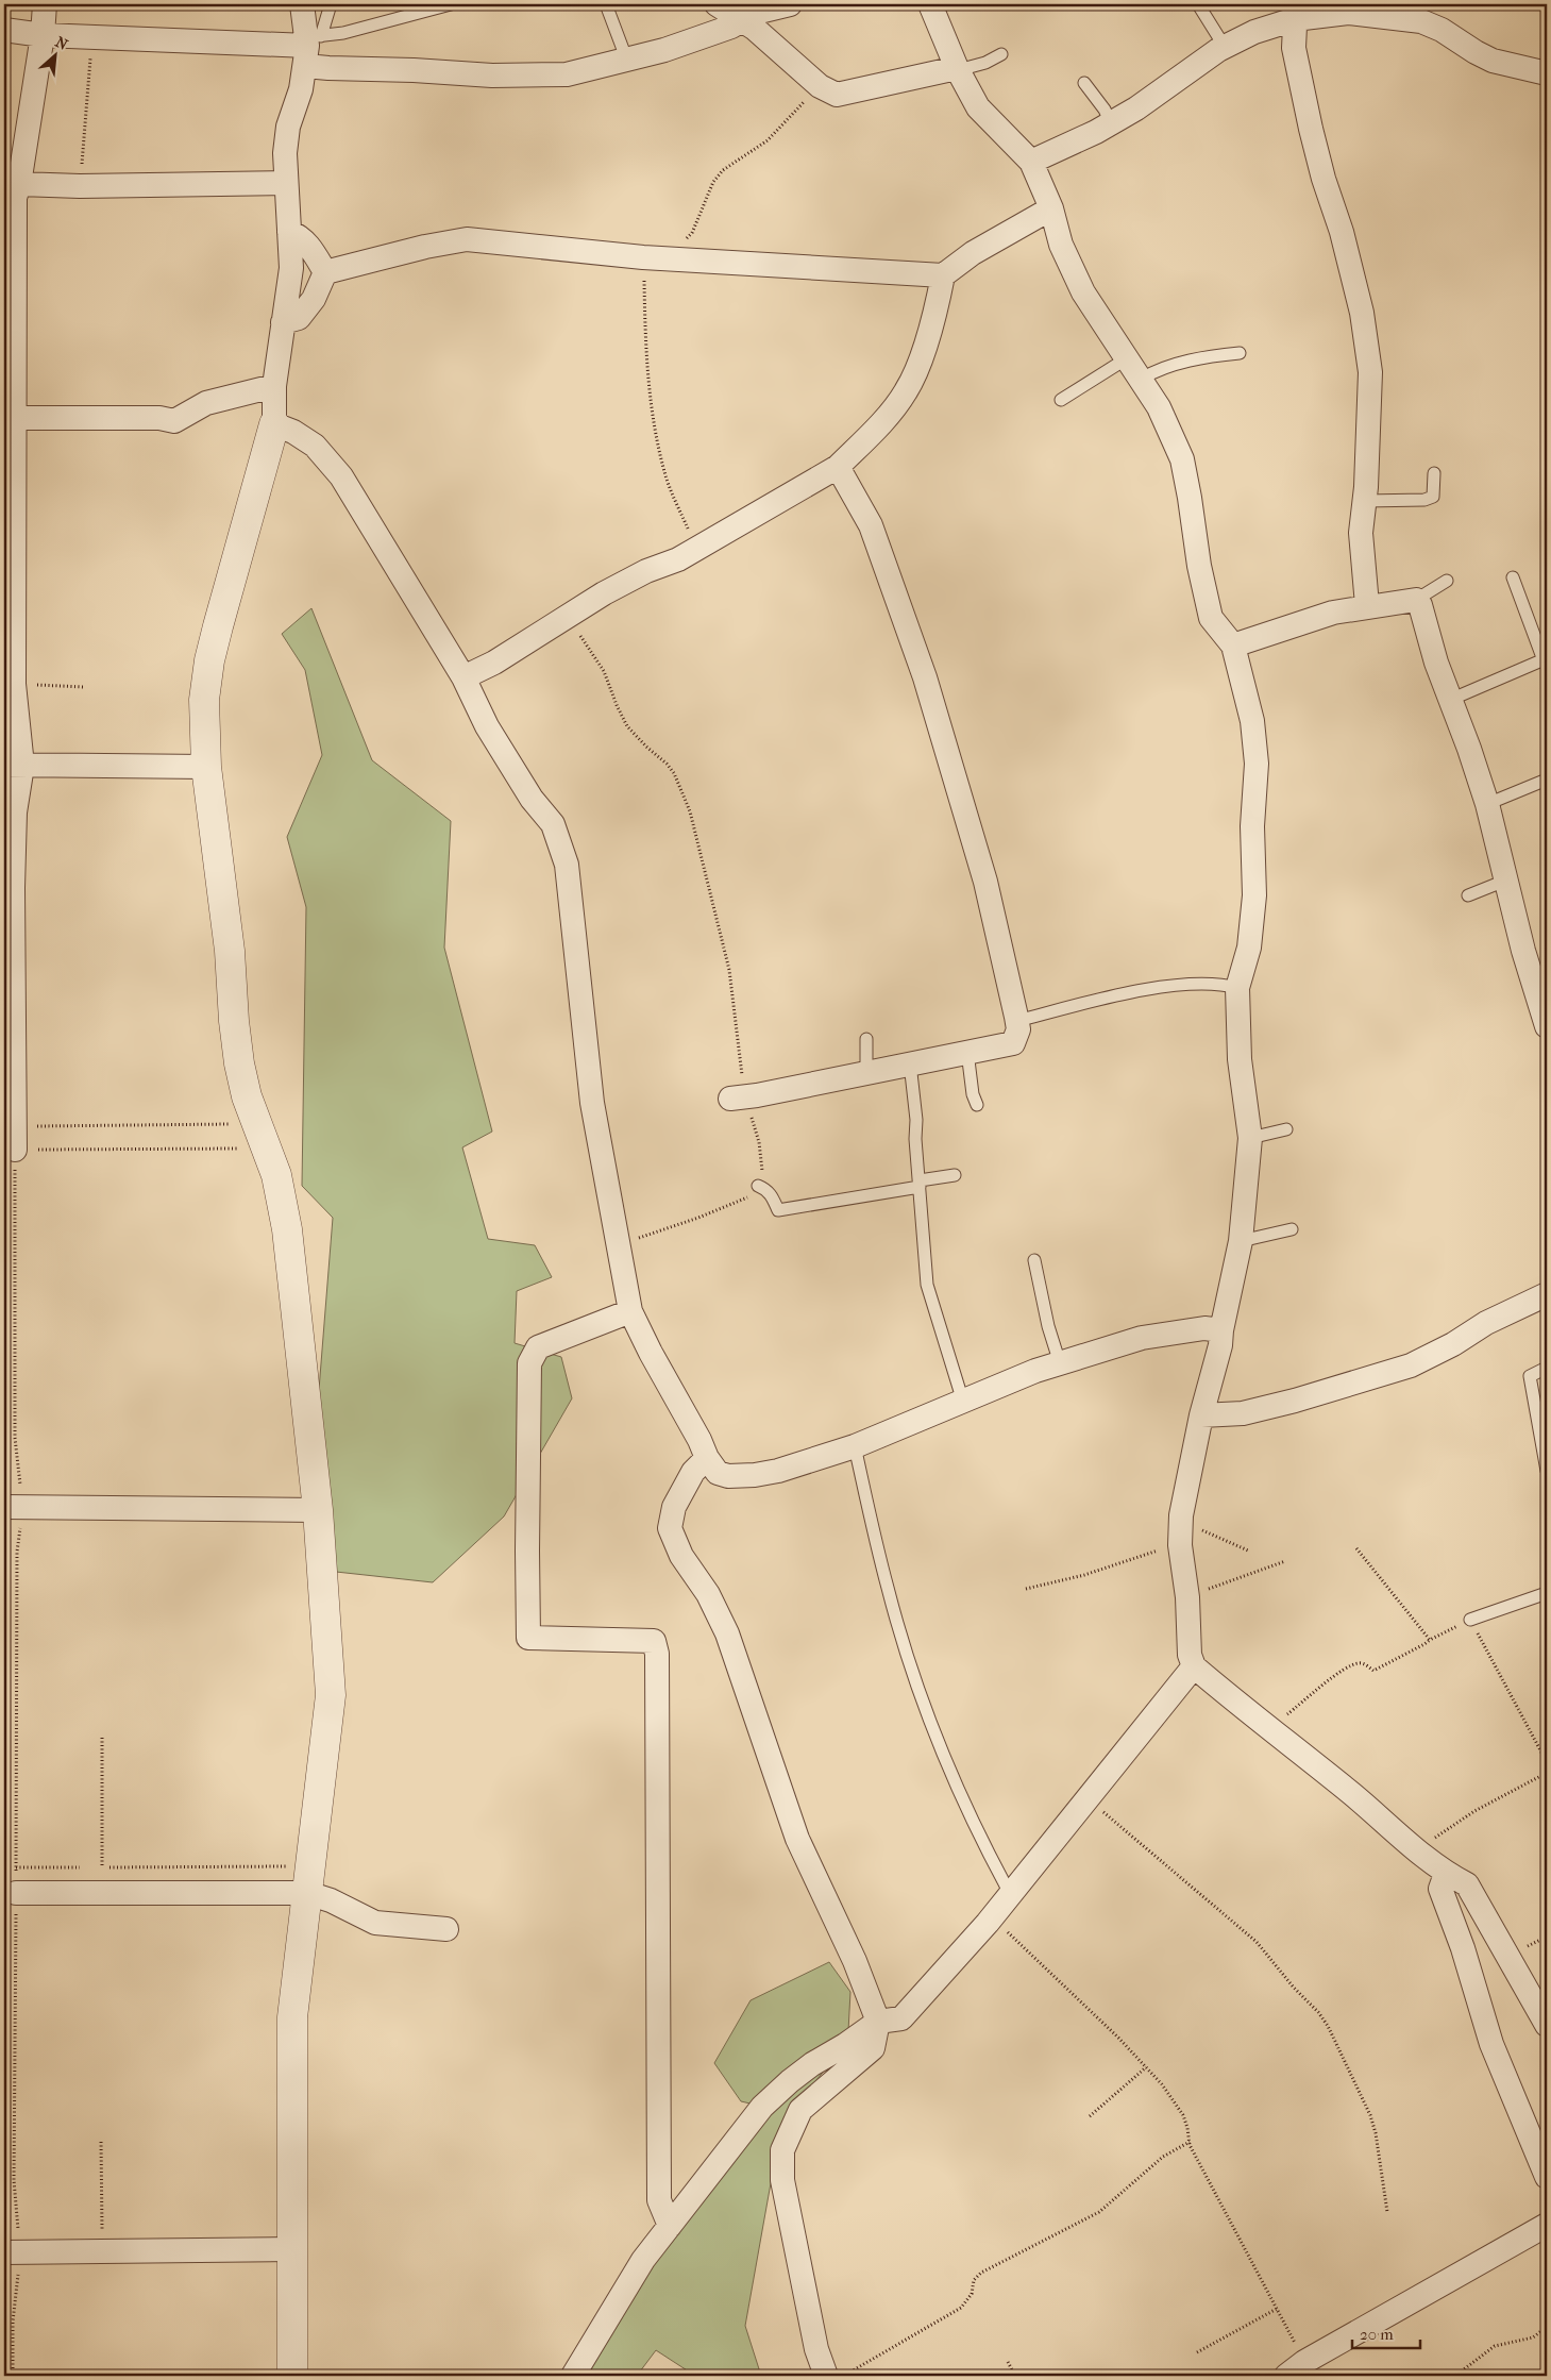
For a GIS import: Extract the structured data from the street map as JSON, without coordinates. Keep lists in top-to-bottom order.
{
  "scale_bar": "20 m",
  "north": "top right"
}
